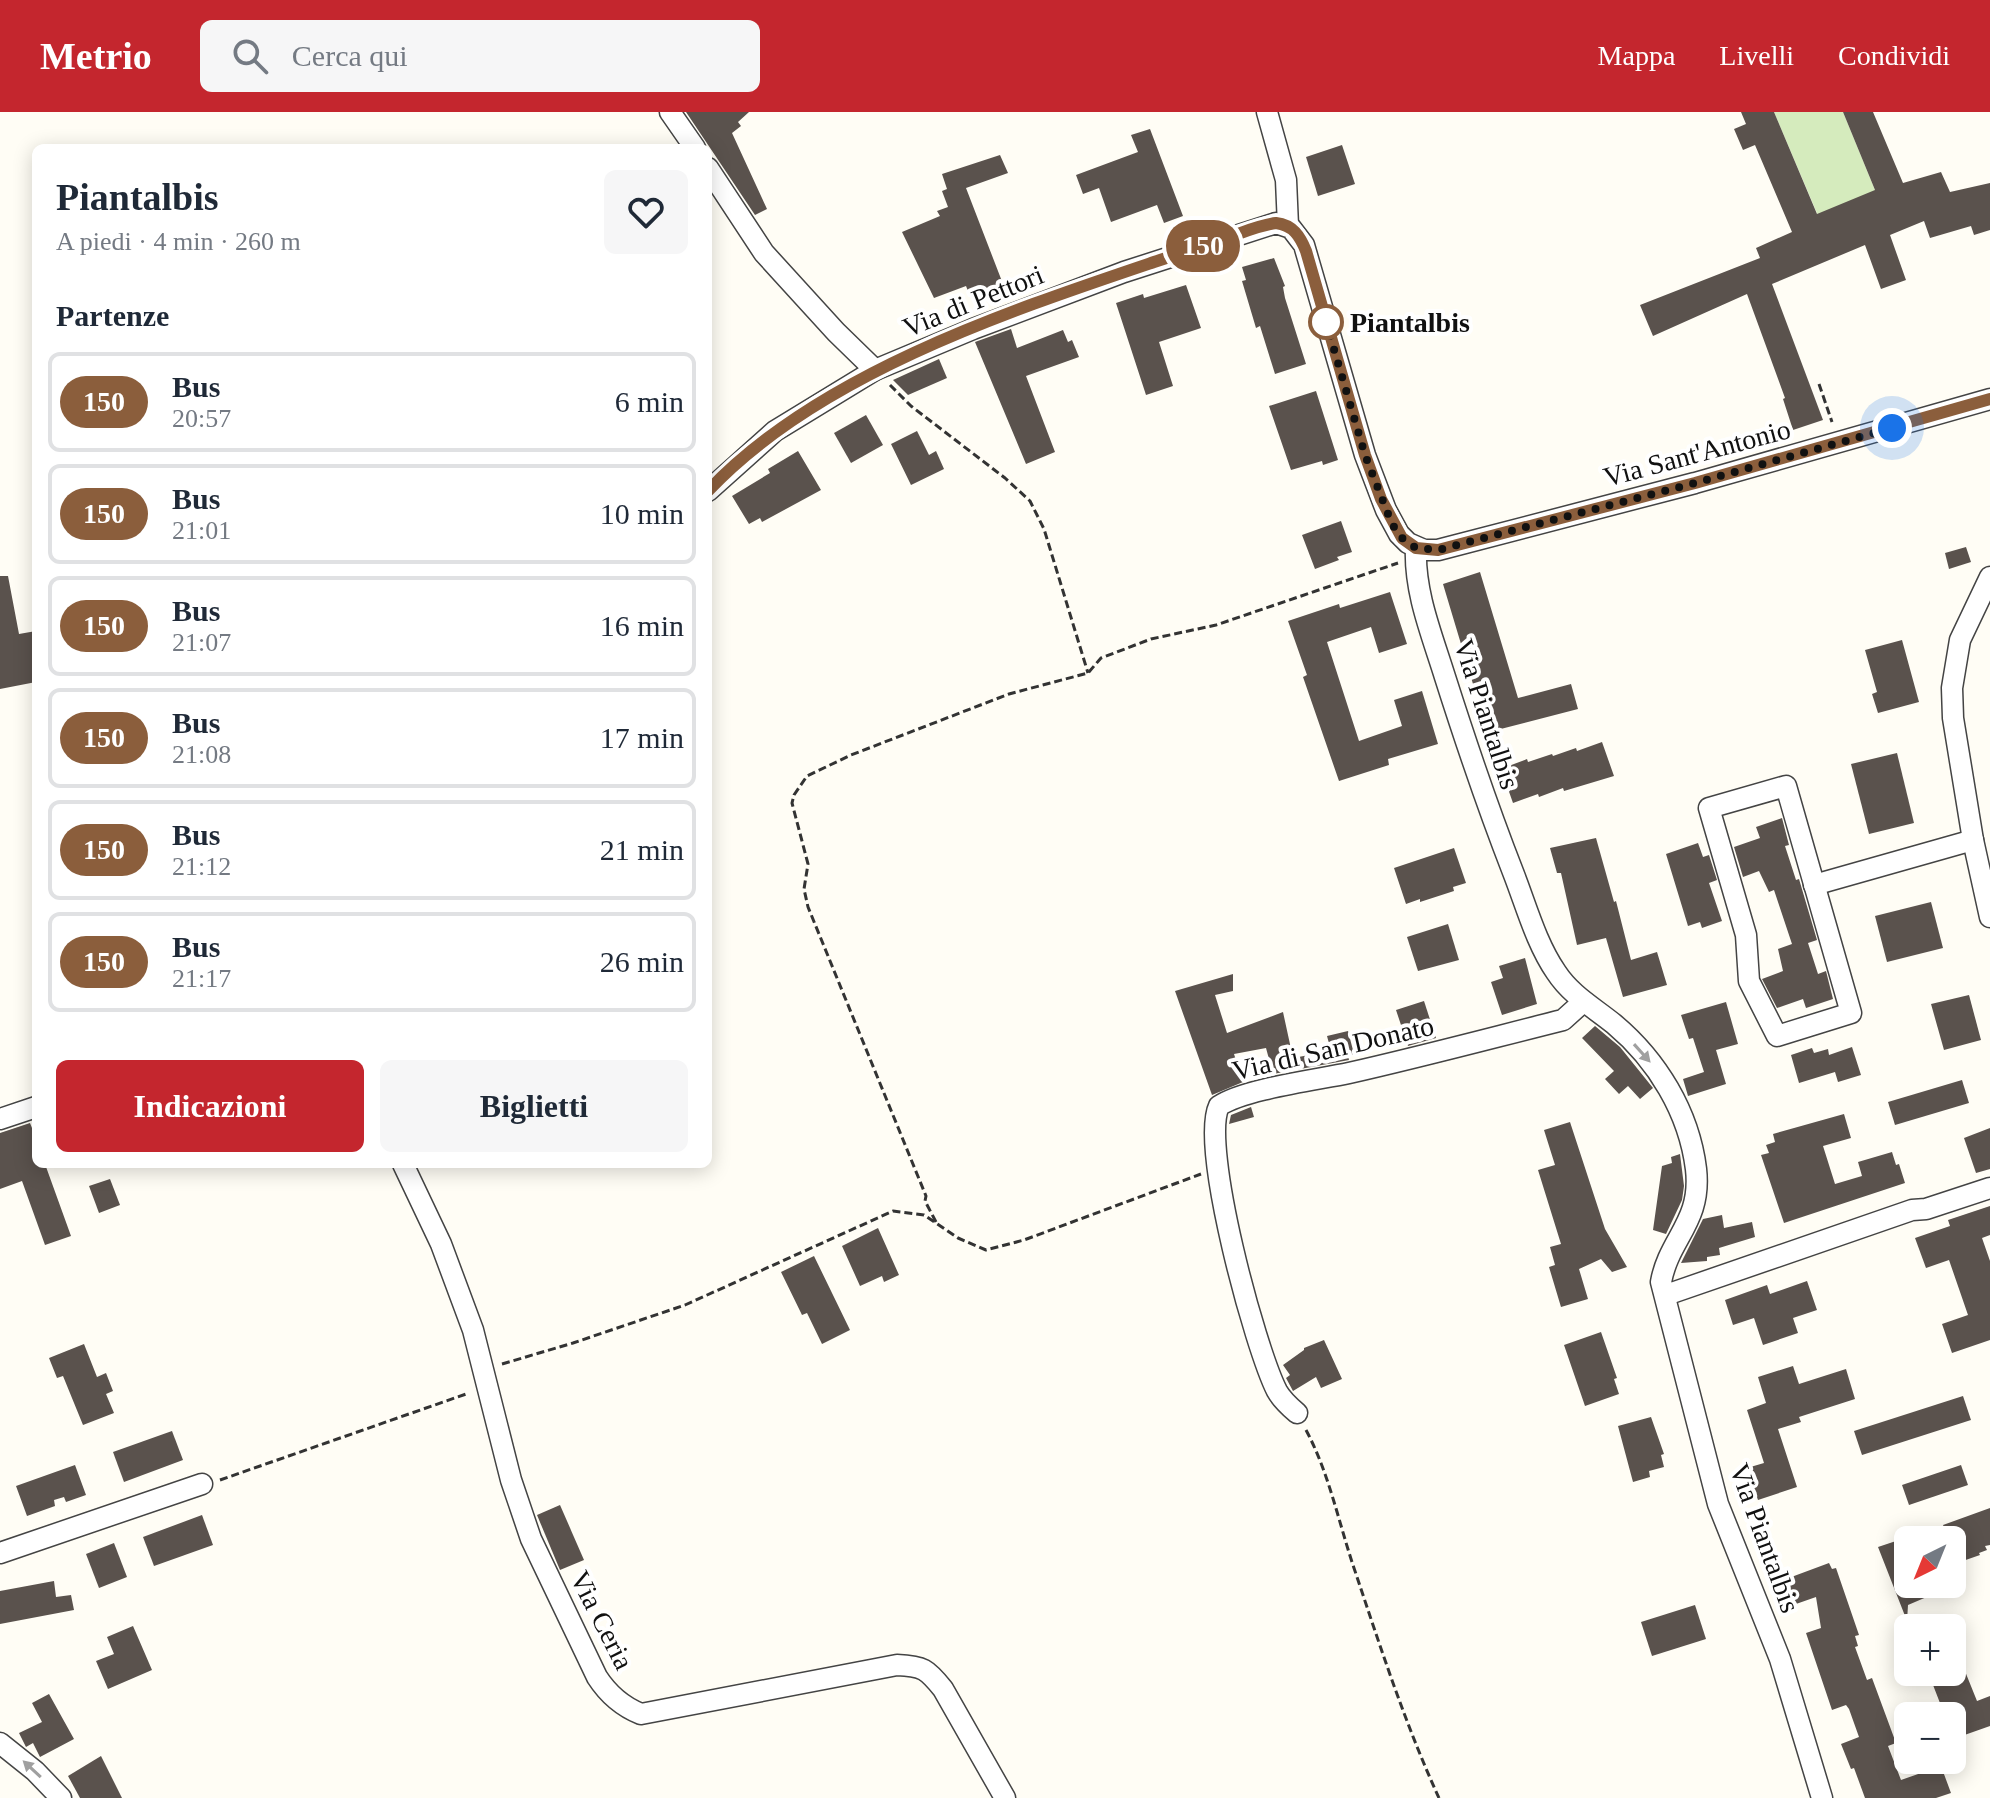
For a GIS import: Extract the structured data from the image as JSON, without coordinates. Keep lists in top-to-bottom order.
{
  "streets": {
    "street": [
      "Via di Pettori",
      "Via Sant'Antonio",
      "Via Piantalbis",
      "Via di San Donato",
      "Via Ceria"
    ]
  },
  "crossings": [
    ["Via Sant'Antonio", "Via Piantalbis"],
    ["Via Piantalbis", "Via di San Donato"]
  ],
  "places": ["Piantalbis"],
  "lines": ["bus line 150"],
  "north": "bottom left",
  "page": {
    "header": "Metrio",
    "search": "Cerca qui",
    "nav": ["Mappa", "Livelli", "Condividi"],
    "on_map": "150",
    "heading": [
      ["Piantalbis", "A piedi · 4 min · 260 m"],
      "Partenze"
    ],
    "list": [
      {
        "mark": "150",
        "name": "Bus",
        "note": "20:57",
        "value": "6 min"
      },
      {
        "mark": "150",
        "name": "Bus",
        "note": "21:01",
        "value": "10 min"
      },
      {
        "mark": "150",
        "name": "Bus",
        "note": "21:07",
        "value": "16 min"
      },
      {
        "mark": "150",
        "name": "Bus",
        "note": "21:08",
        "value": "17 min"
      },
      {
        "mark": "150",
        "name": "Bus",
        "note": "21:12",
        "value": "21 min"
      },
      {
        "mark": "150",
        "name": "Bus",
        "note": "21:17",
        "value": "26 min"
      }
    ],
    "buttons": ["Indicazioni", "Biglietti"],
    "map_buttons": ["+", "−"]
  }
}
